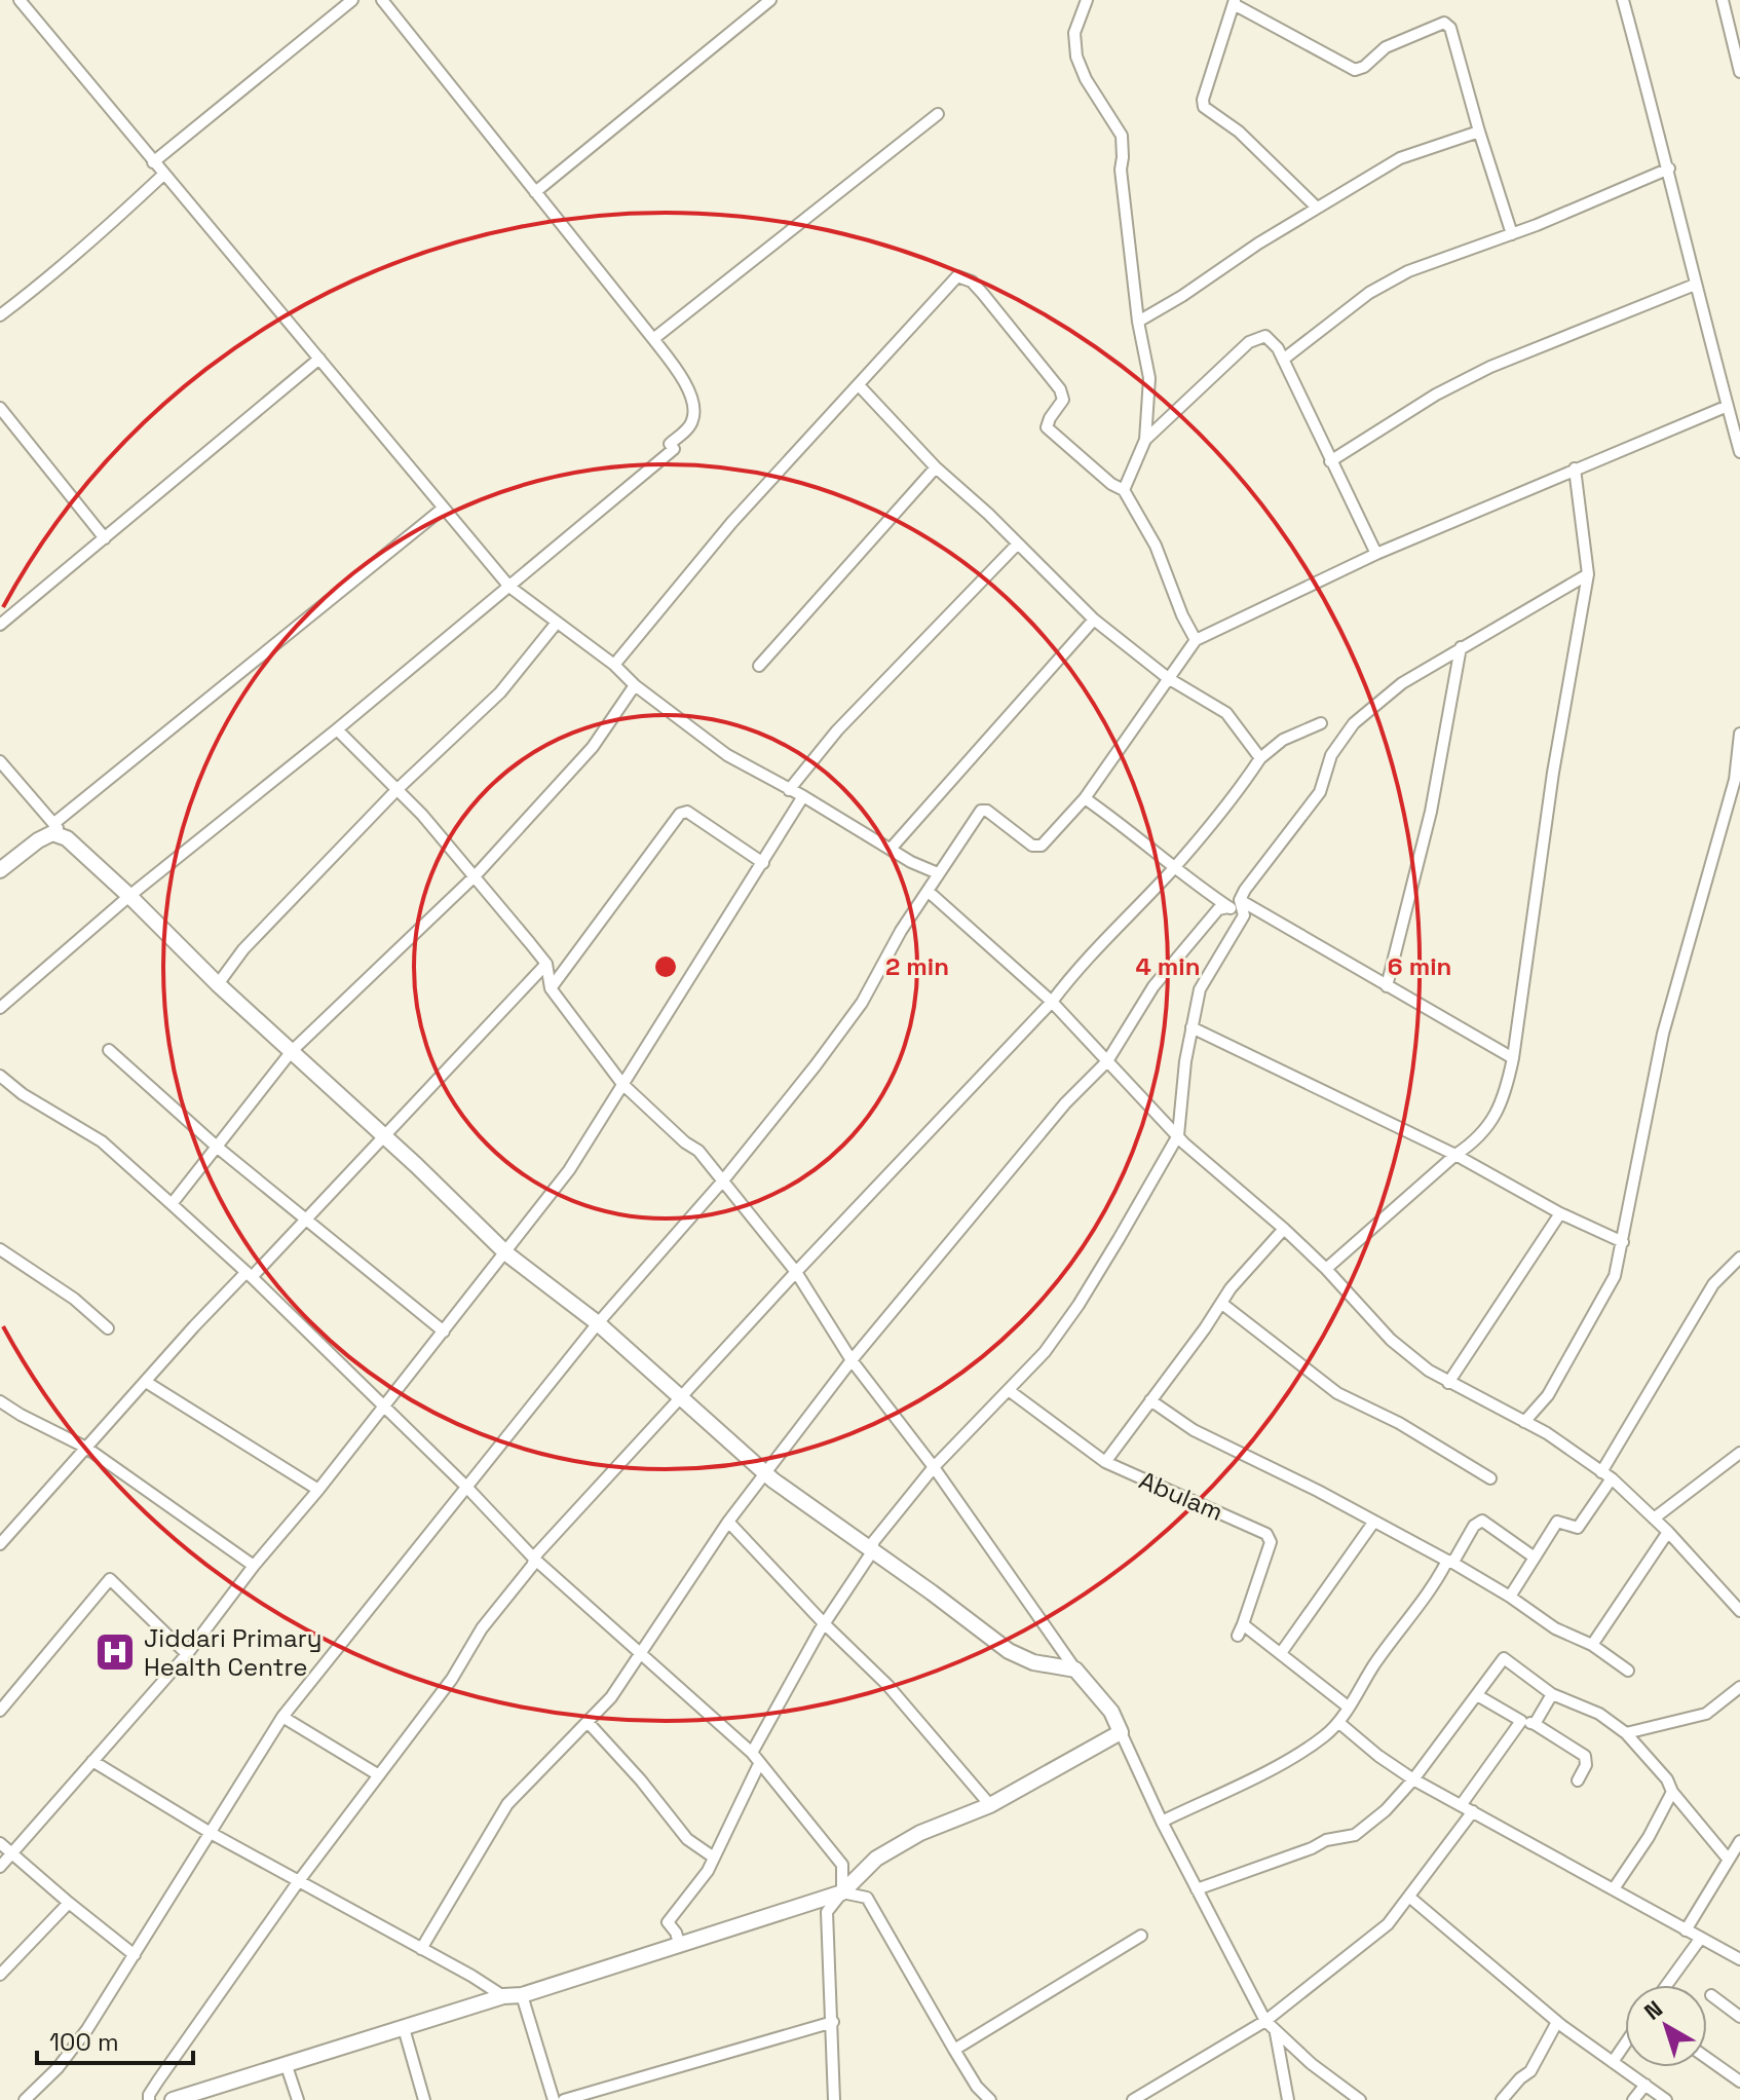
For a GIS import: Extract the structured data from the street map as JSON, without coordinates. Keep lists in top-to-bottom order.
{
  "streets": {
    "street": ["Abulam"]
  },
  "places": {
    "hospital": ["Jiddari Primary Health Centre"]
  },
  "scale_bar": "100 m",
  "north": "top left",
  "rings": ["2 min", "4 min", "6 min"]
}
